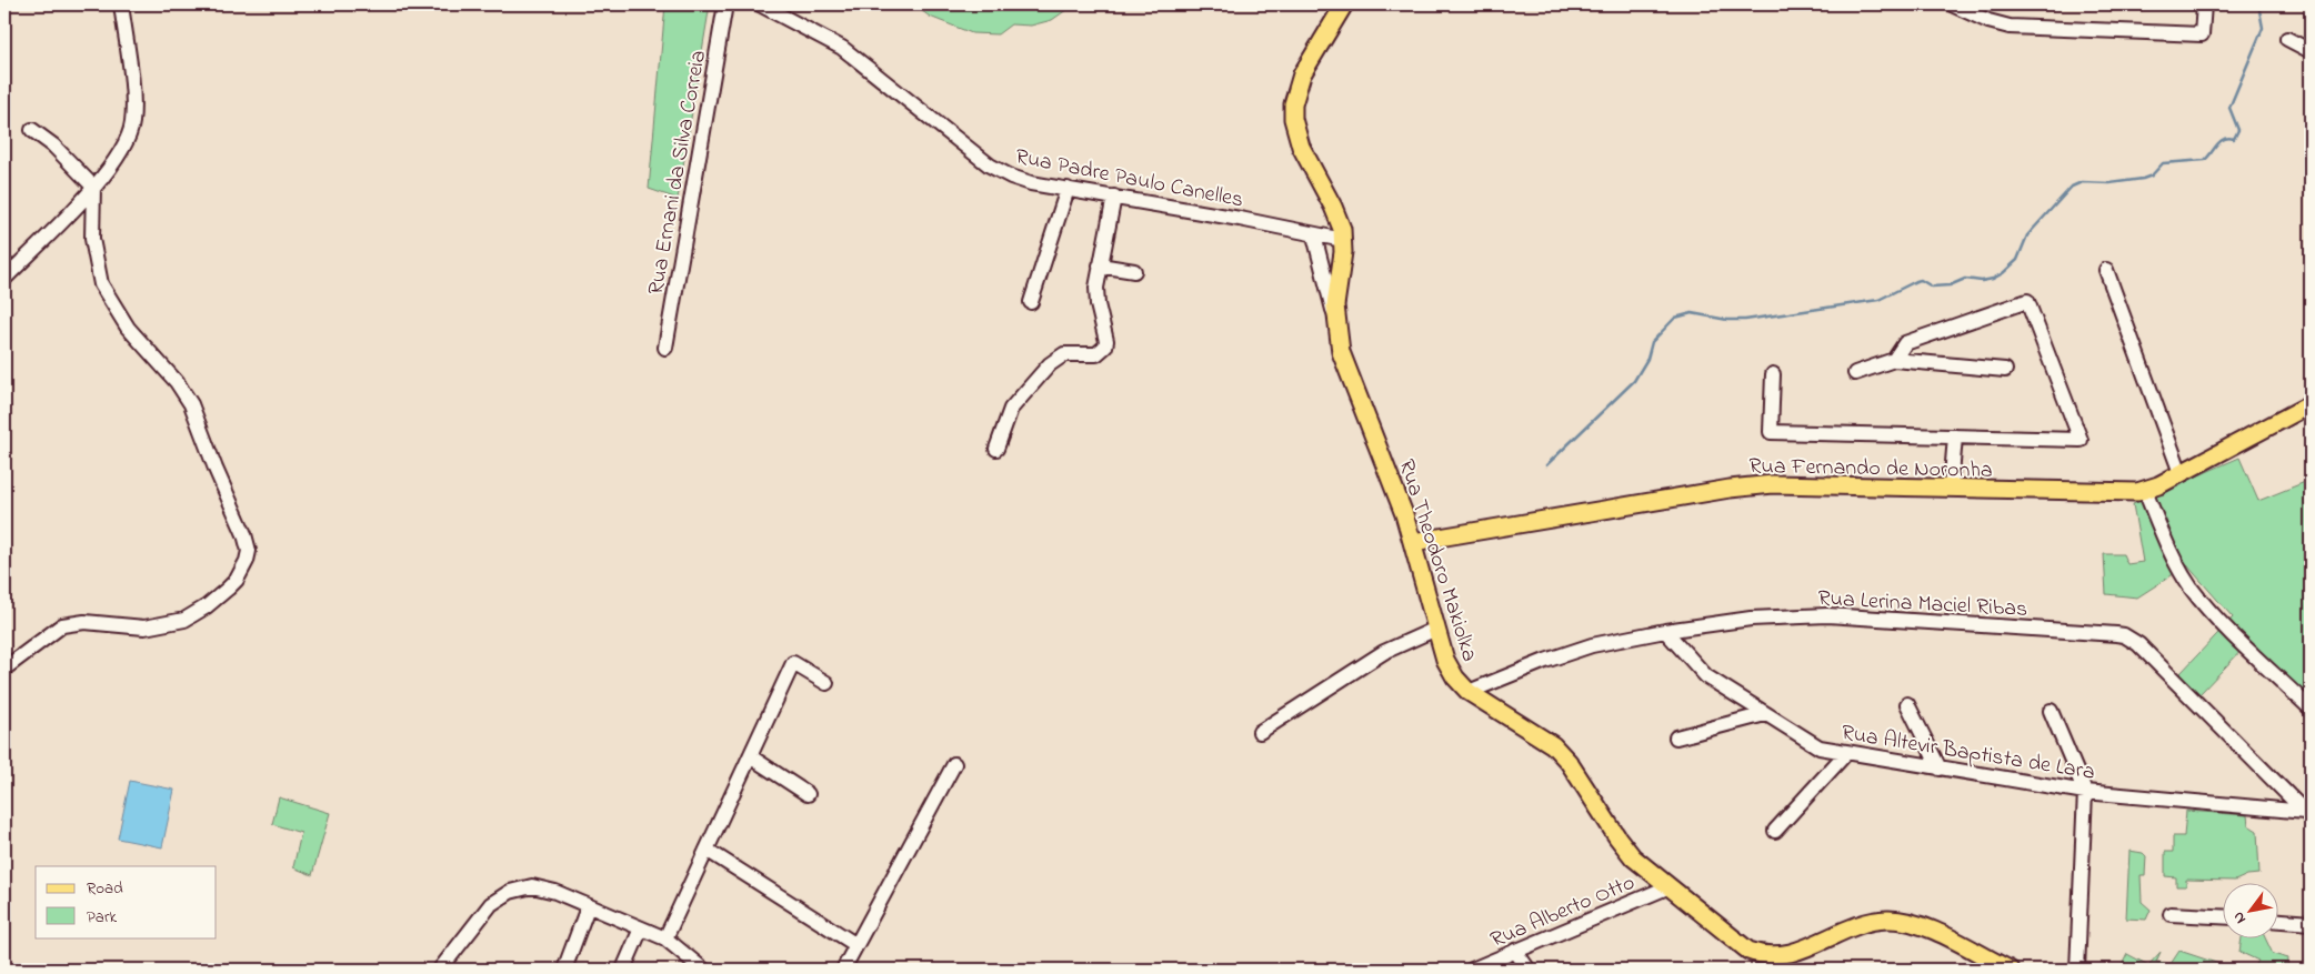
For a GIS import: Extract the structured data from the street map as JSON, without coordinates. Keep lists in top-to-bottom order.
{
  "streets": {
    "main road": ["Rua Fernando de Noronha", "Rua Theodoro Makiolka"],
    "street": [
      "Rua Ernani da Silva Correia",
      "Rua Padre Paulo Canelles",
      "Rua Lerina Maciel Ribas",
      "Rua Altevir Baptista de Lara",
      "Rua Alberto Otto"
    ]
  },
  "crossings": [
    ["Rua Padre Paulo Canelles", "Rua Theodoro Makiolka"],
    ["Rua Fernando de Noronha", "Rua Theodoro Makiolka"],
    ["Rua Theodoro Makiolka", "Rua Lerina Maciel Ribas"],
    ["Rua Theodoro Makiolka", "Rua Alberto Otto"],
    ["Rua Lerina Maciel Ribas", "Rua Altevir Baptista de Lara"]
  ],
  "legend": ["Road", "Park"],
  "north": "bottom left"
}
